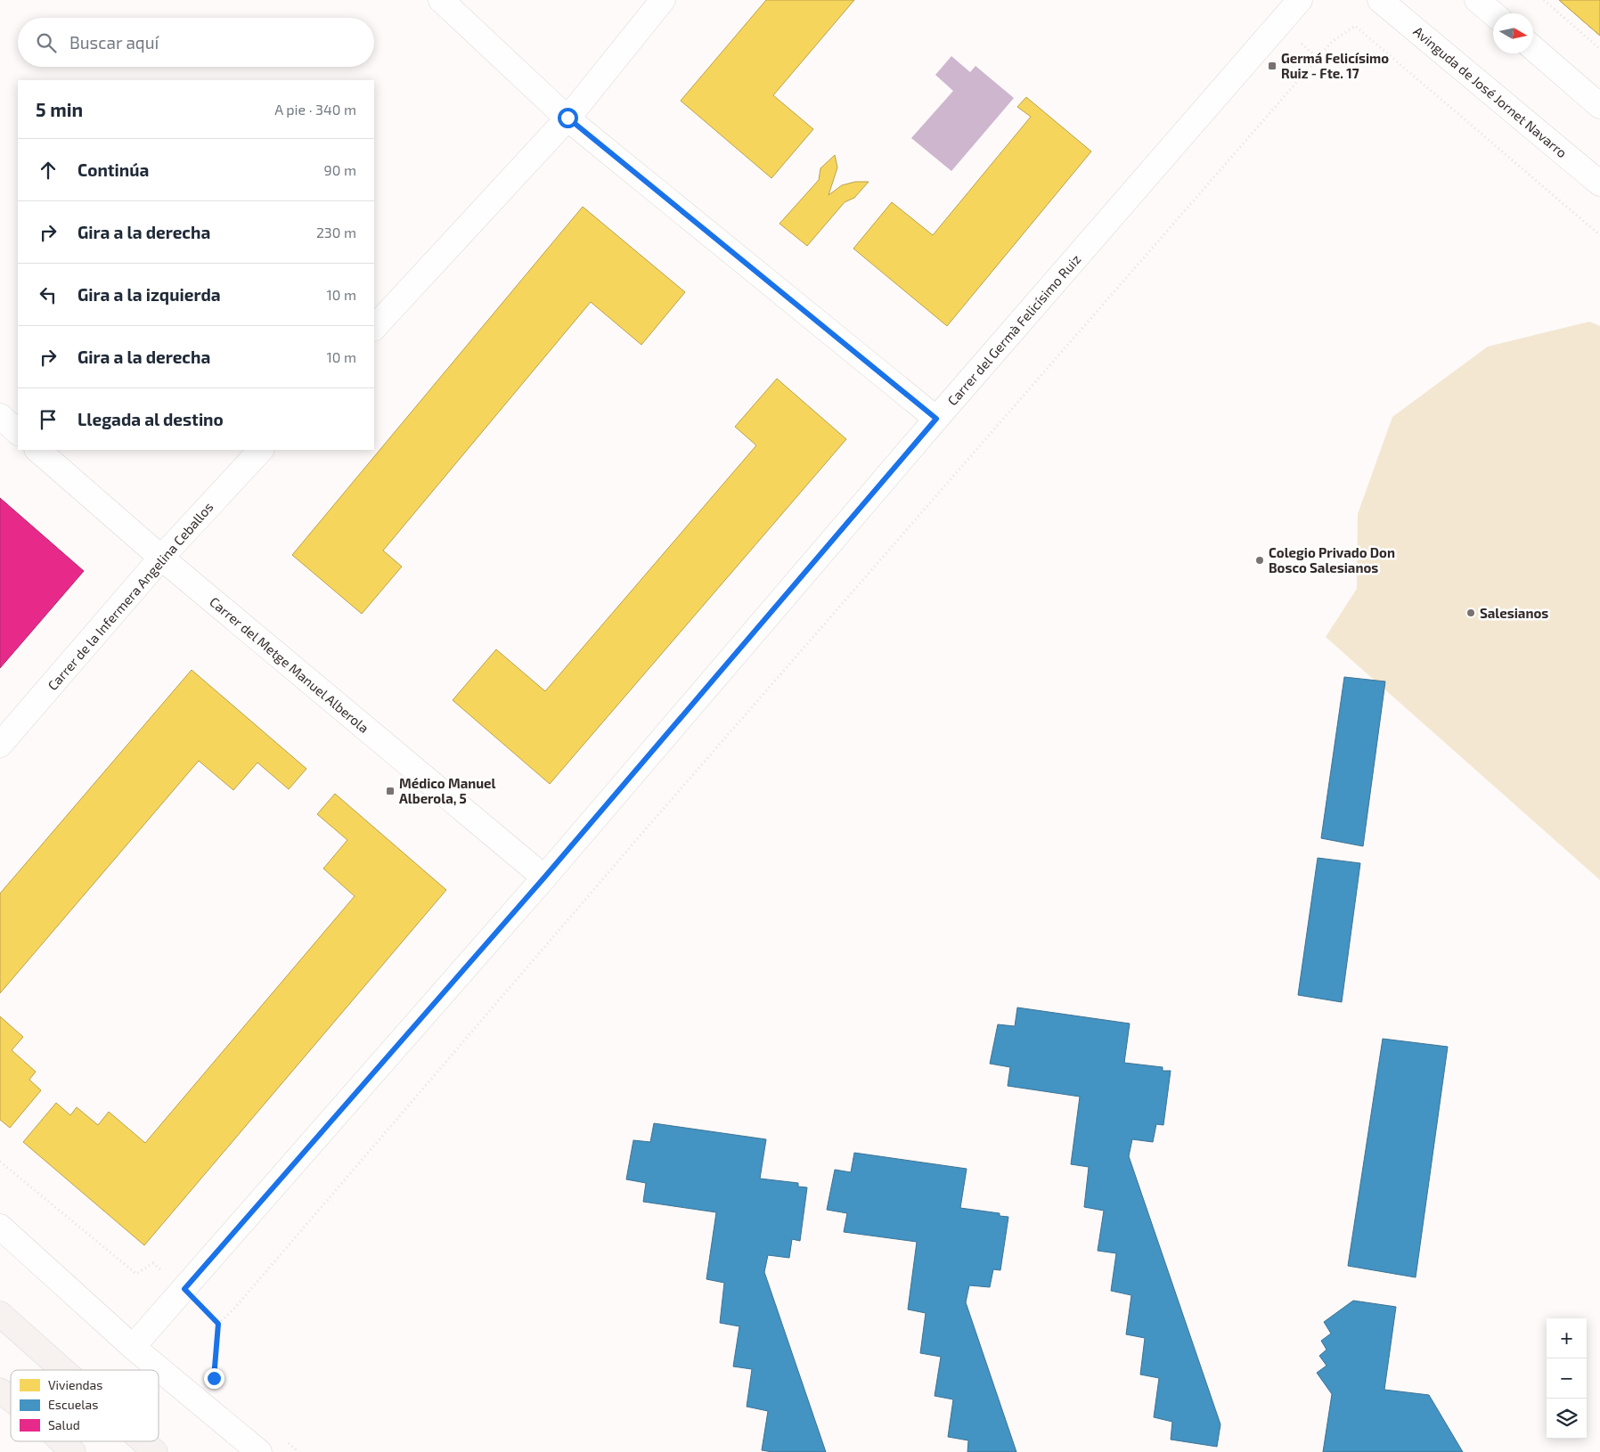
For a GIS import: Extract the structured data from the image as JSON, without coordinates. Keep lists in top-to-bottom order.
{
  "streets": {
    "street": [
      "Avinguda de José Jornet Navarro",
      "Carrer del Germà Felicísimo Ruiz",
      "Carrer de la Infermera Angelina Ceballos",
      "Carrer del Metge Manuel Alberola"
    ]
  },
  "crossings": [
    ["Carrer del Germà Felicísimo Ruiz", "Carrer del Metge Manuel Alberola"],
    ["Carrer de la Infermera Angelina Ceballos", "Carrer del Metge Manuel Alberola"]
  ],
  "places": {
    "transit": ["Germá Felicísimo Ruiz - Fte. 17", "Médico Manuel Alberola, 5"],
    "other": ["Colegio Privado Don Bosco Salesianos", "Salesianos"]
  },
  "legend": ["Viviendas", "Escuelas", "Salud"],
  "north": "right",
  "page": {
    "search": "Buscar aquí",
    "heading": ["5 min", "A pie · 340 m"],
    "list": [
      ["Continúa", "90 m"],
      ["Gira a la derecha", "230 m"],
      ["Gira a la izquierda", "10 m"],
      ["Gira a la derecha", "10 m"],
      "Llegada al destino"
    ],
    "map_buttons": ["+", "−"]
  }
}
